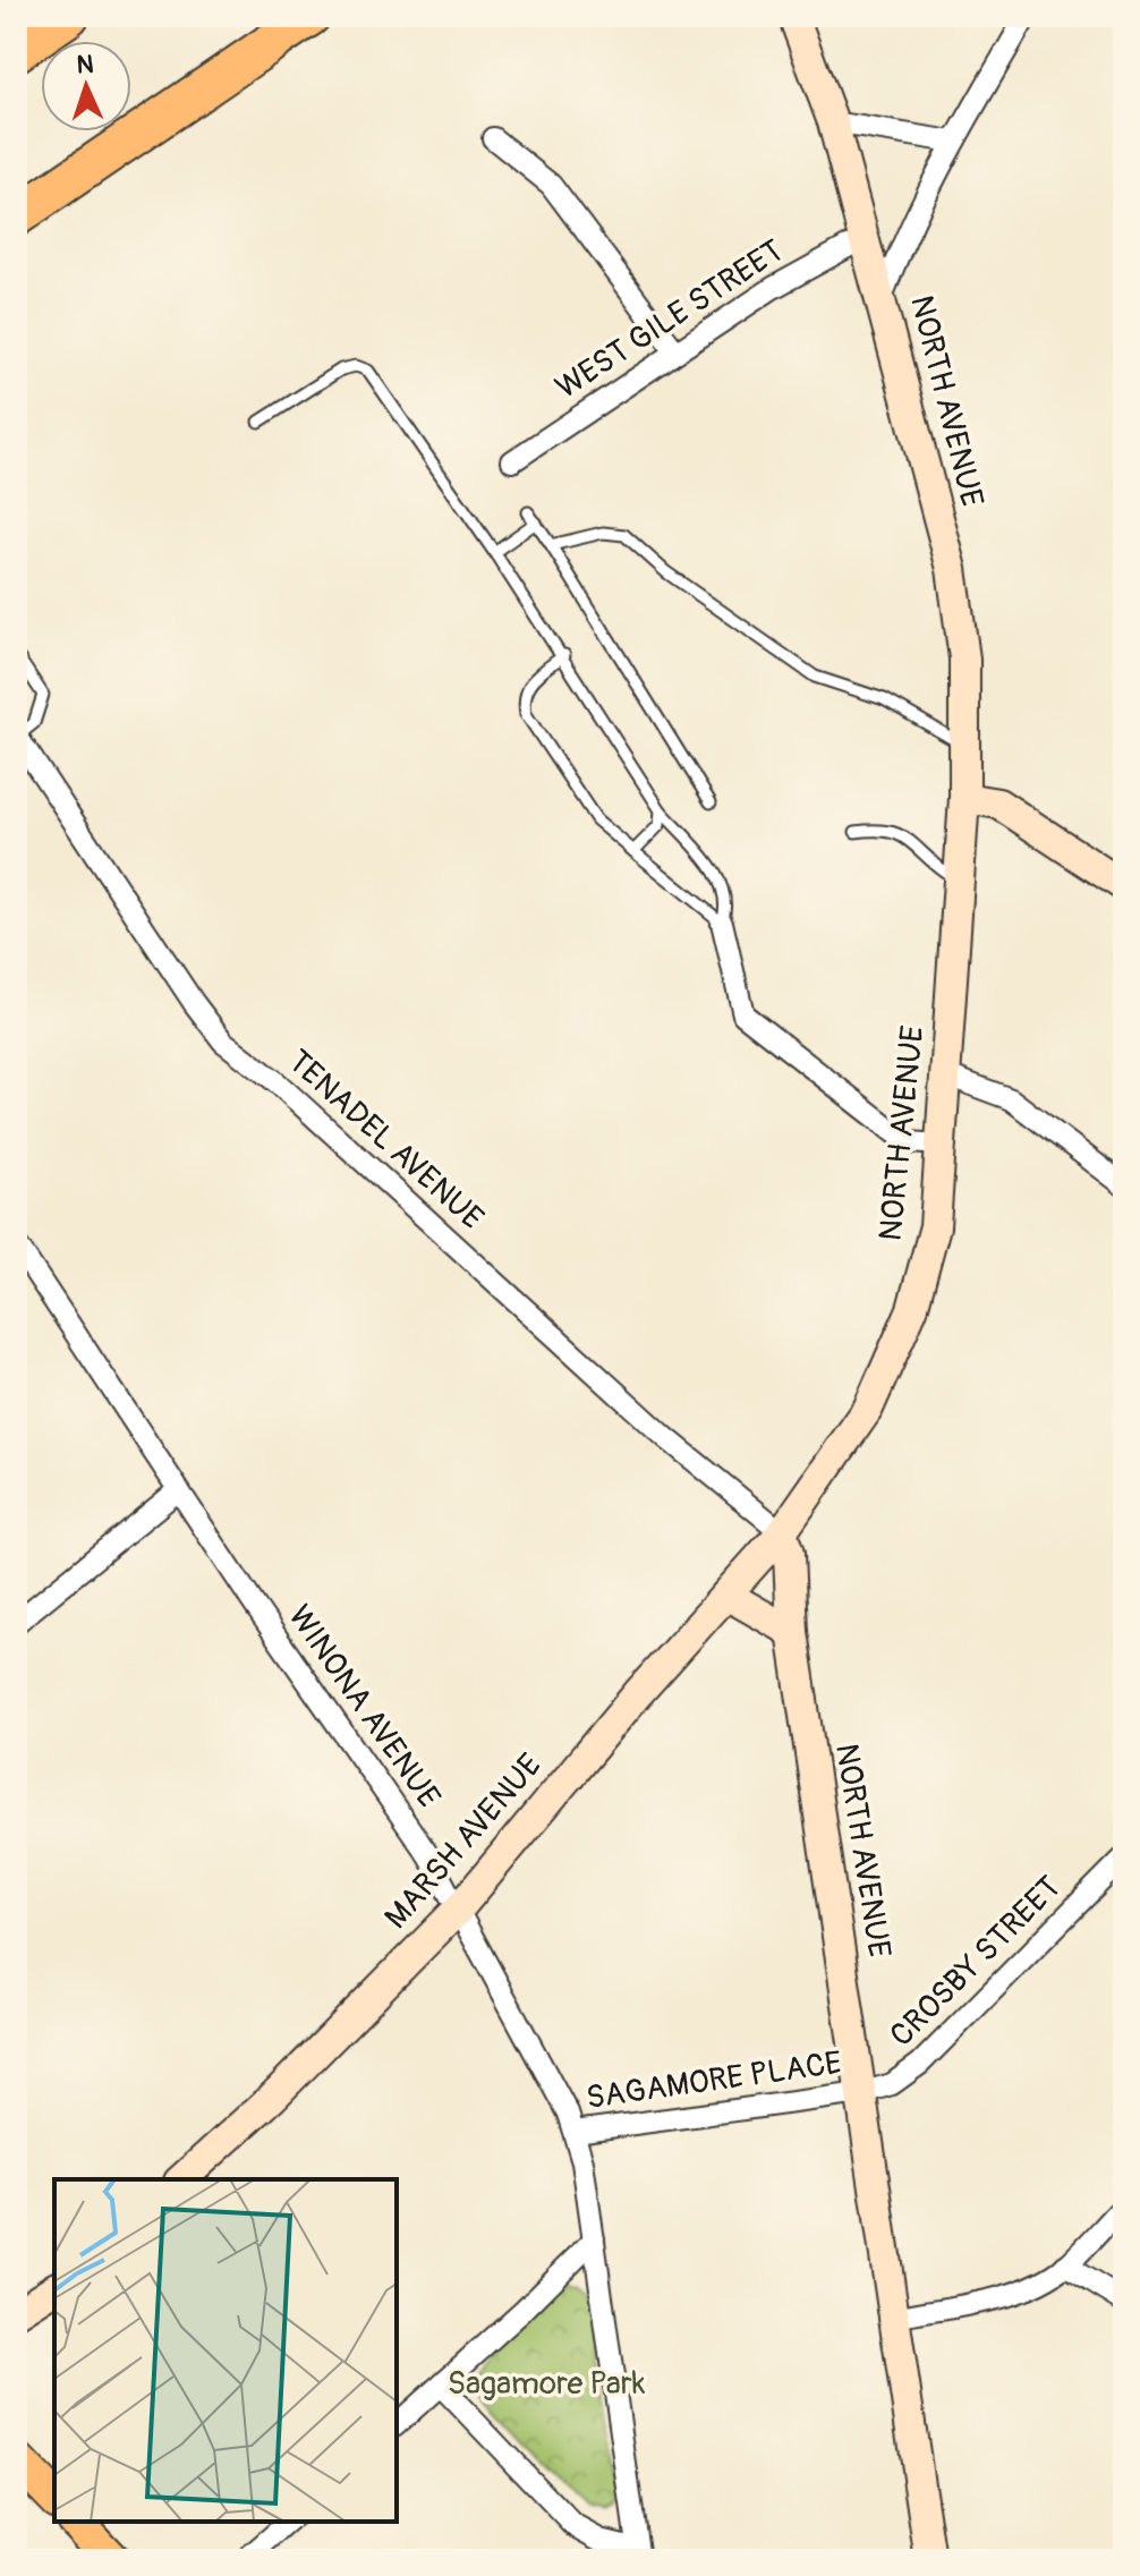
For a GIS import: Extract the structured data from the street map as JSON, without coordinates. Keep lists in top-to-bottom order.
{
  "streets": {
    "main road": ["NORTH AVENUE", "MARSH AVENUE"],
    "street": [
      "WEST GILE STREET",
      "TENADEL AVENUE",
      "WINONA AVENUE",
      "CROSBY STREET",
      "SAGAMORE PLACE"
    ]
  },
  "crossings": [
    ["WEST GILE STREET", "NORTH AVENUE"],
    ["NORTH AVENUE", "TENADEL AVENUE"],
    ["NORTH AVENUE", "MARSH AVENUE"],
    ["NORTH AVENUE", "CROSBY STREET"],
    ["NORTH AVENUE", "SAGAMORE PLACE"],
    ["TENADEL AVENUE", "MARSH AVENUE"],
    ["WINONA AVENUE", "MARSH AVENUE"],
    ["WINONA AVENUE", "SAGAMORE PLACE"],
    ["CROSBY STREET", "SAGAMORE PLACE"]
  ],
  "parks": ["Sagamore Park"],
  "north": "top"
}
